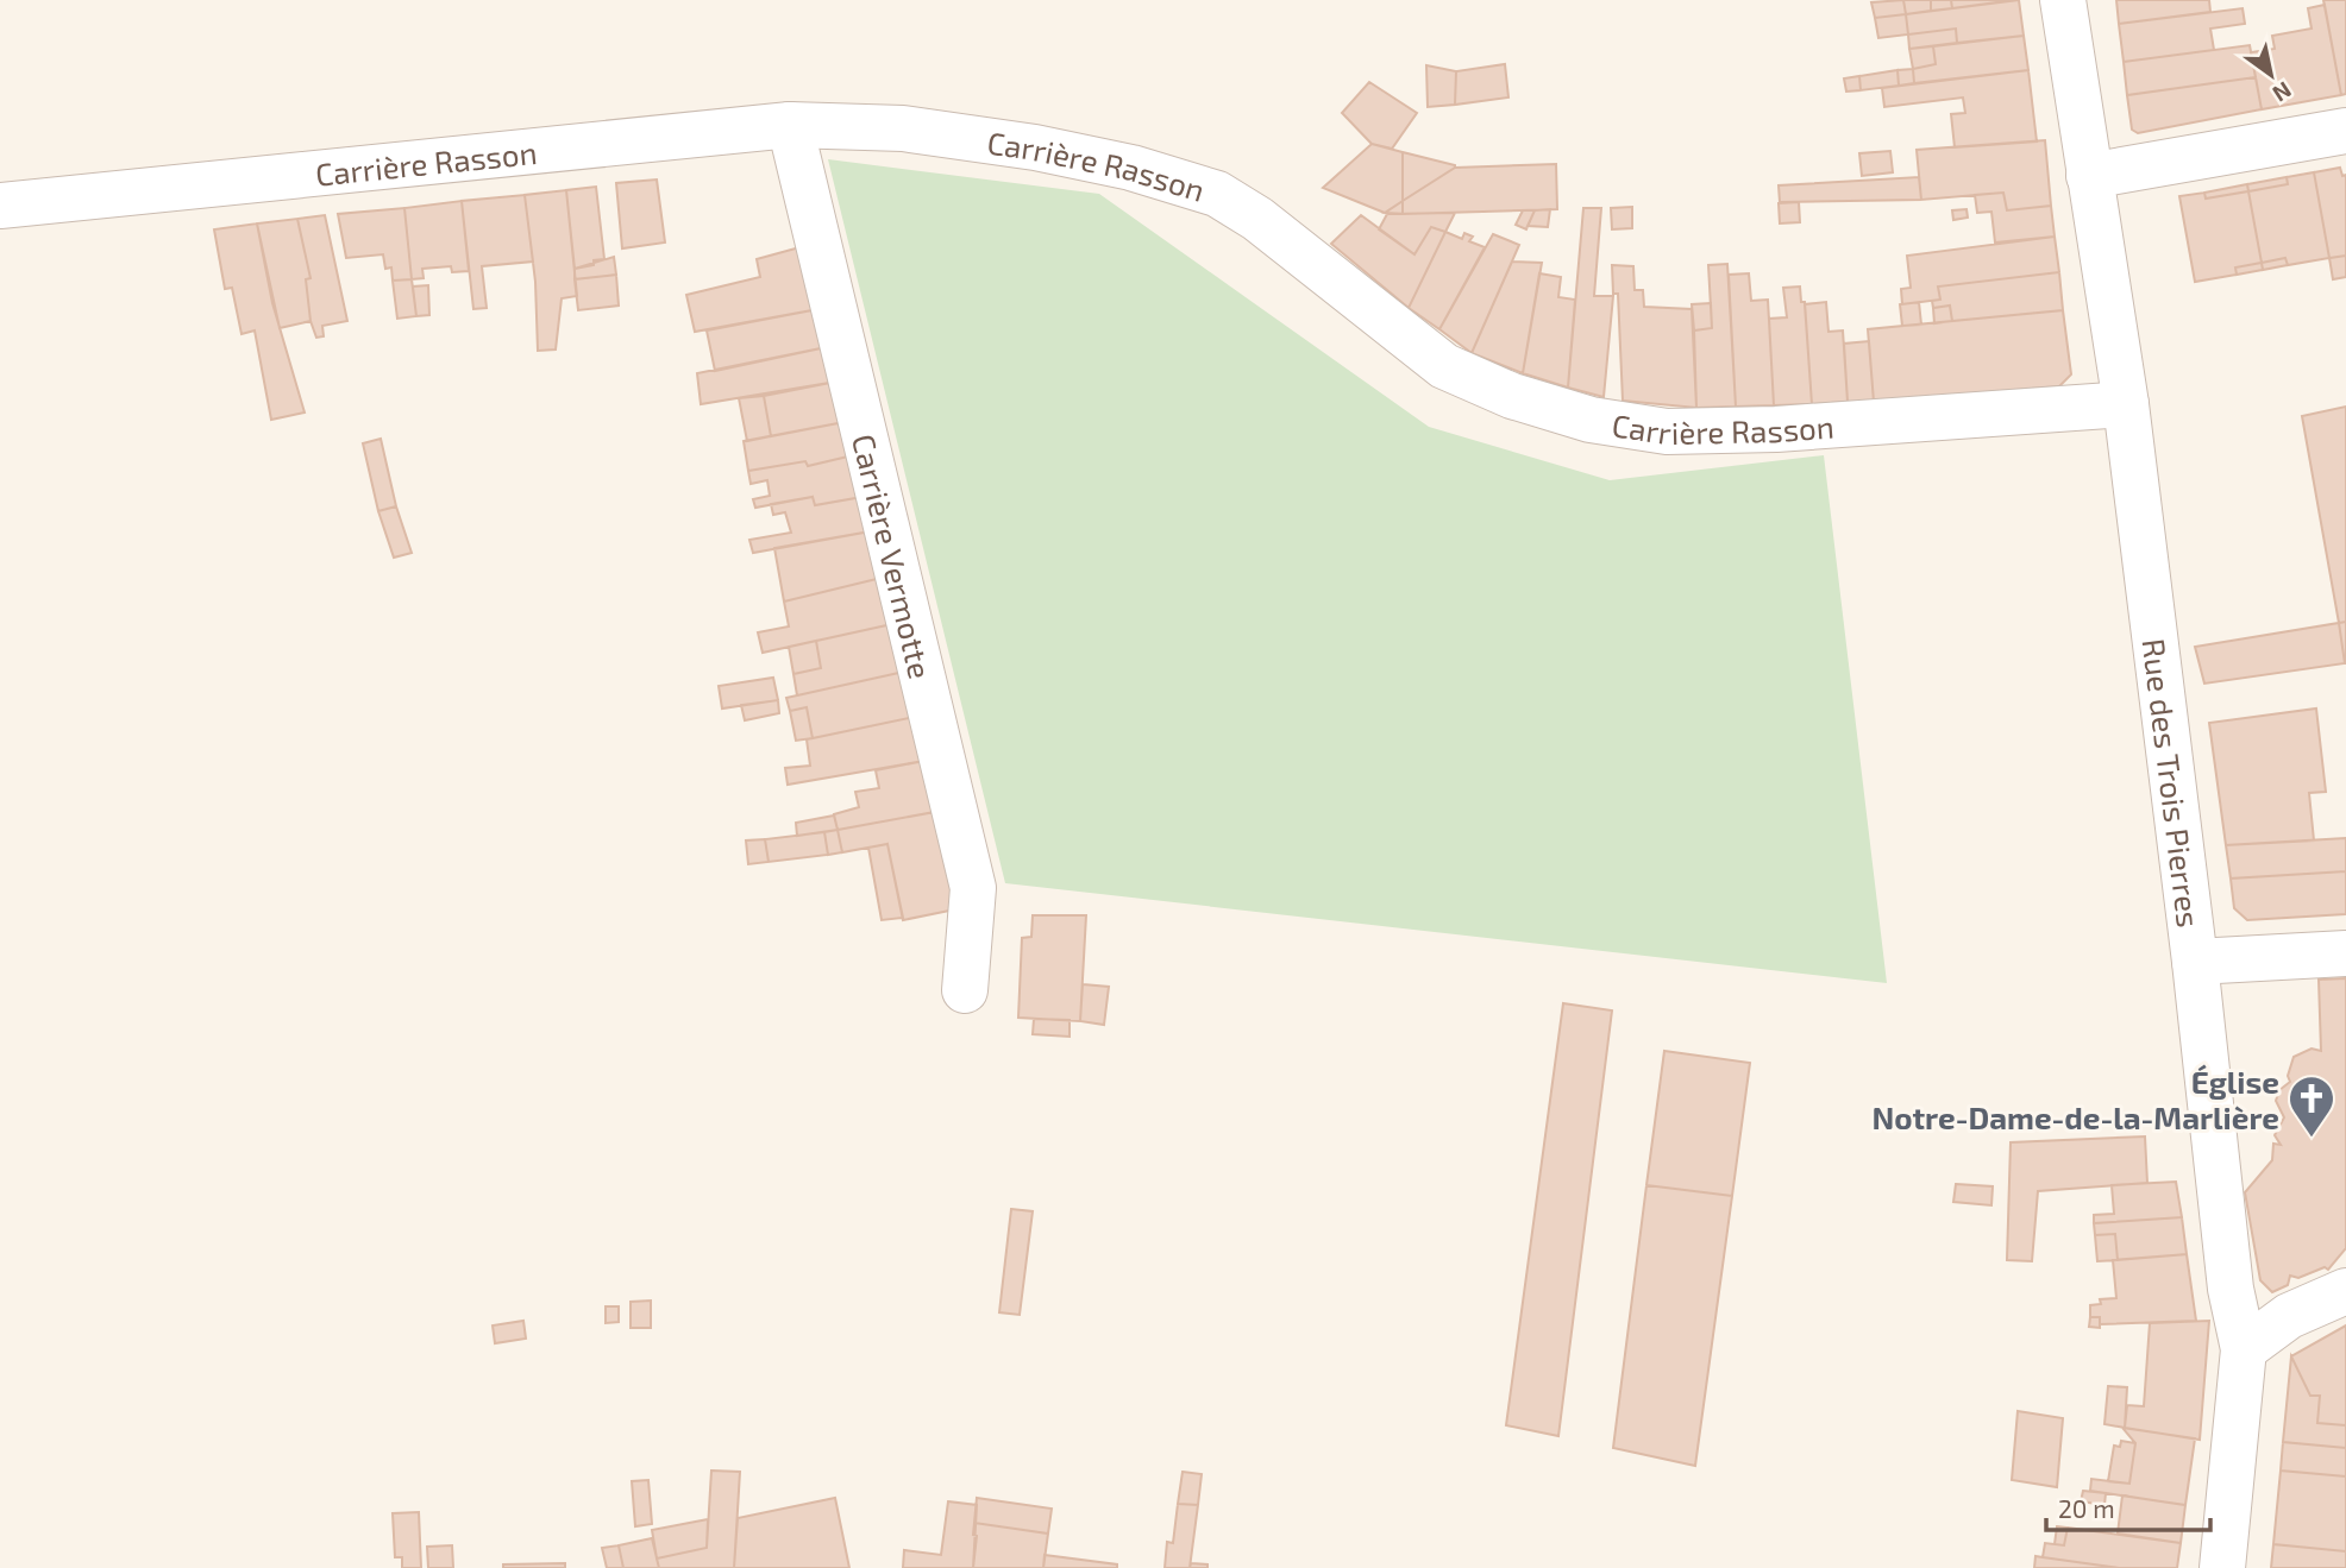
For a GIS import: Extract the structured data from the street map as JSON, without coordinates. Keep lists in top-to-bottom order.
{
  "streets": {
    "street": ["Carrière Rasson", "Carrière Vermotte", "Rue des Trois Pierres"]
  },
  "crossings": [
    ["Carrière Rasson", "Carrière Vermotte"],
    ["Carrière Rasson", "Rue des Trois Pierres"]
  ],
  "places": {
    "church": ["Église Notre-Dame-de-la-Marlière"]
  },
  "scale_bar": "20 m",
  "north": "bottom right"
}
